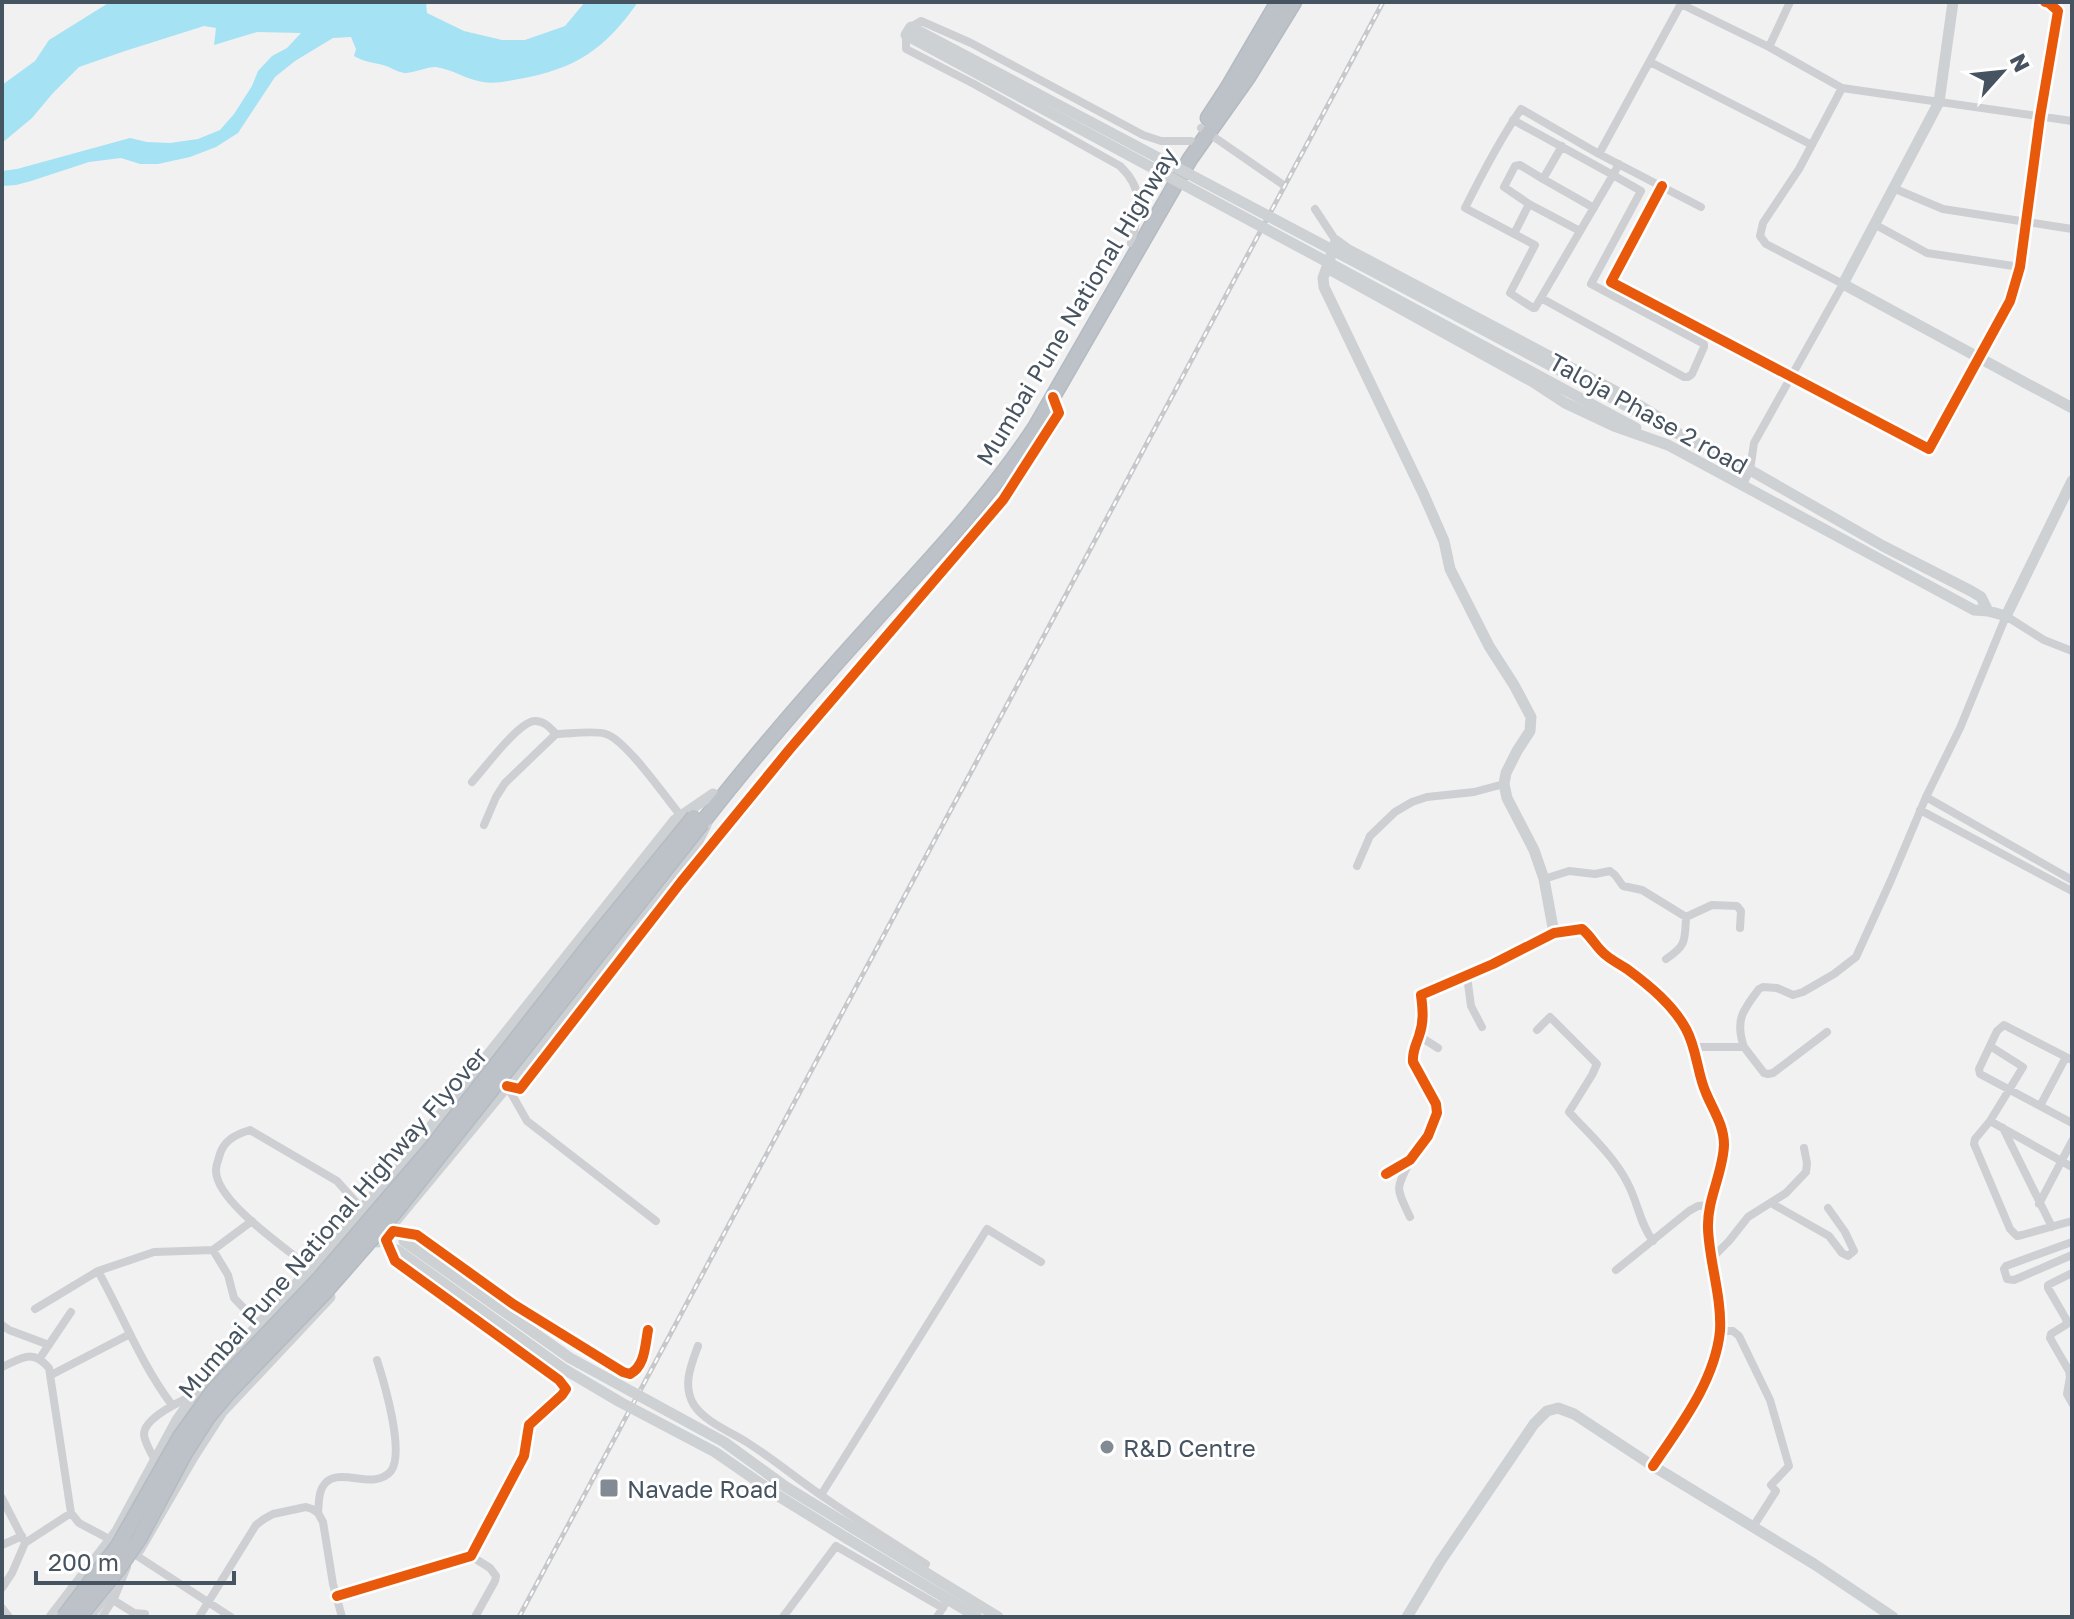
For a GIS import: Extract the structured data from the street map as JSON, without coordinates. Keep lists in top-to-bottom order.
{
  "streets": {
    "highway": ["Mumbai Pune National Highway", "Mumbai Pune National Highway Flyover"],
    "street": ["Taloja Phase 2 road"]
  },
  "crossings": [
    ["Mumbai Pune National Highway", "Mumbai Pune National Highway Flyover"]
  ],
  "places": {
    "other": ["R&D Centre"],
    "transit": ["Navade Road"]
  },
  "scale_bar": "200 m",
  "north": "top right"
}
